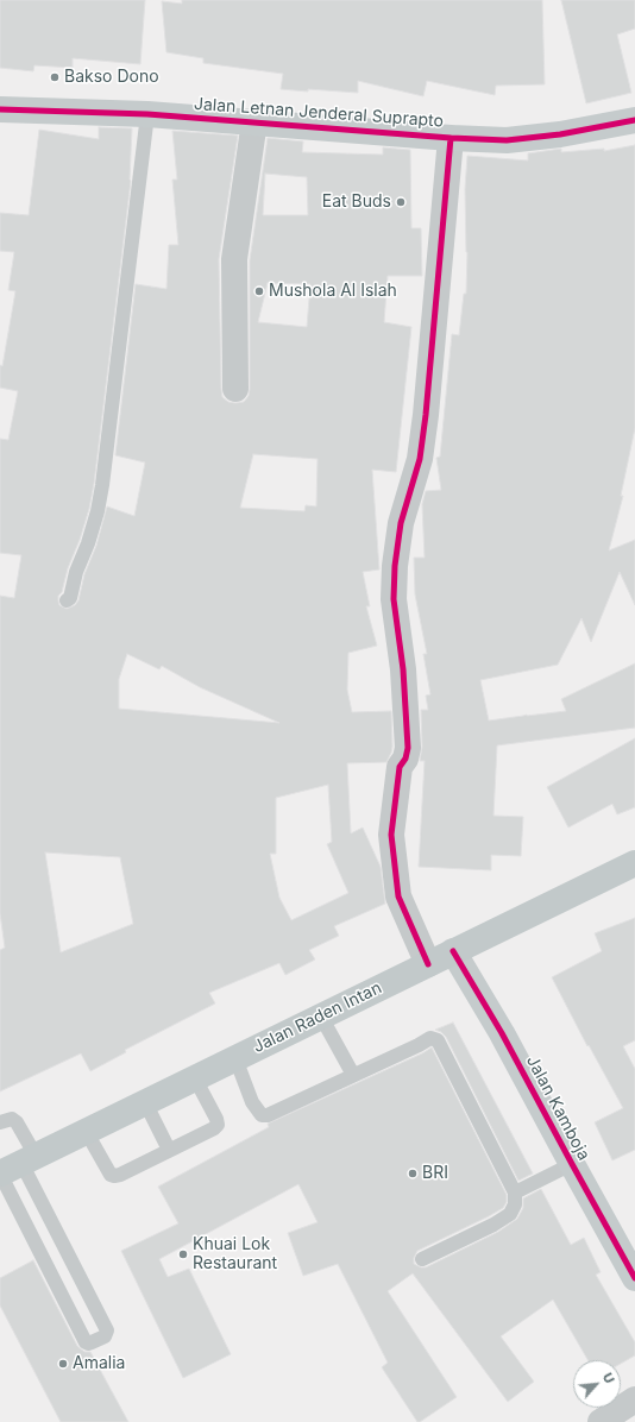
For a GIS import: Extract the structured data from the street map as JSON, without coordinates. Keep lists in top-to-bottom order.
{
  "streets": {
    "main road": ["Jalan Raden Intan"],
    "street": ["Jalan Letnan Jenderal Suprapto", "Jalan Kamboja"]
  },
  "crossings": [
    ["Jalan Raden Intan", "Jalan Kamboja"]
  ],
  "places": [
    "Bakso Dono",
    "Eat Buds",
    "Mushola Al Islah",
    "BRI",
    "Khuai Lok Restaurant",
    "Amalia"
  ],
  "north": "top right"
}
